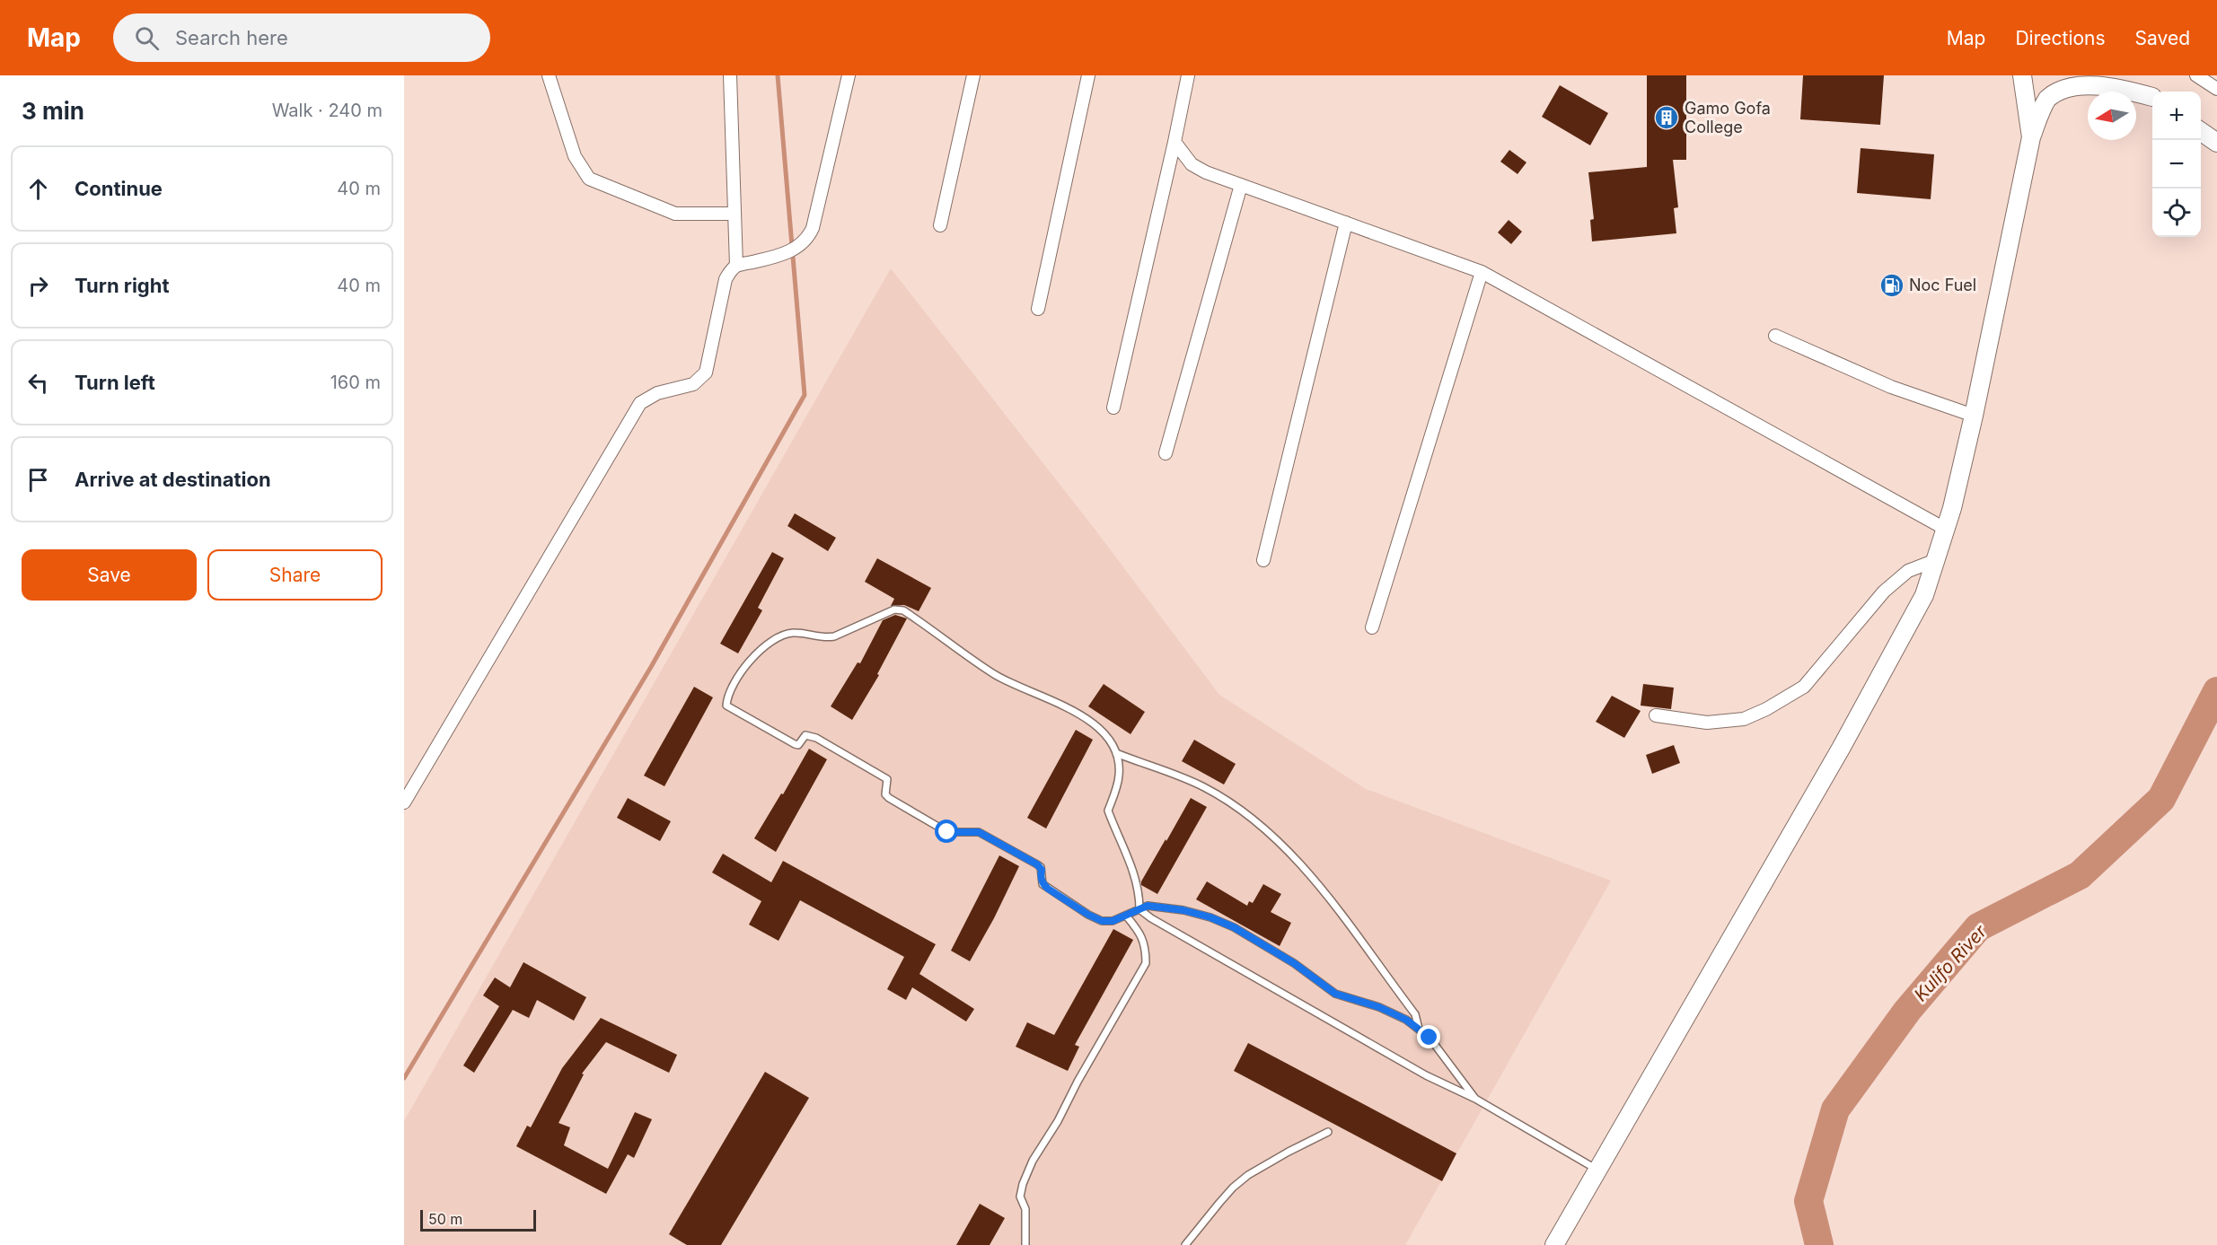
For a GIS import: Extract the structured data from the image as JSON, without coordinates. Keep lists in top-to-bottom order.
{
  "water": ["Kulifo River"],
  "places": {
    "building": ["Gamo Gofa College"],
    "fuel station": ["Noc Fuel"]
  },
  "scale_bar": "50 m",
  "north": "left",
  "page": {
    "header": "Map",
    "search": "Search here",
    "nav": ["Map", "Directions", "Saved"],
    "heading": ["3 min", "Walk · 240 m"],
    "map_buttons": ["+", "−"],
    "list": [
      ["Continue", "40 m"],
      ["Turn right", "40 m"],
      ["Turn left", "160 m"],
      "Arrive at destination"
    ],
    "buttons": ["Save", "Share"],
    "scale": "50 m"
  }
}
